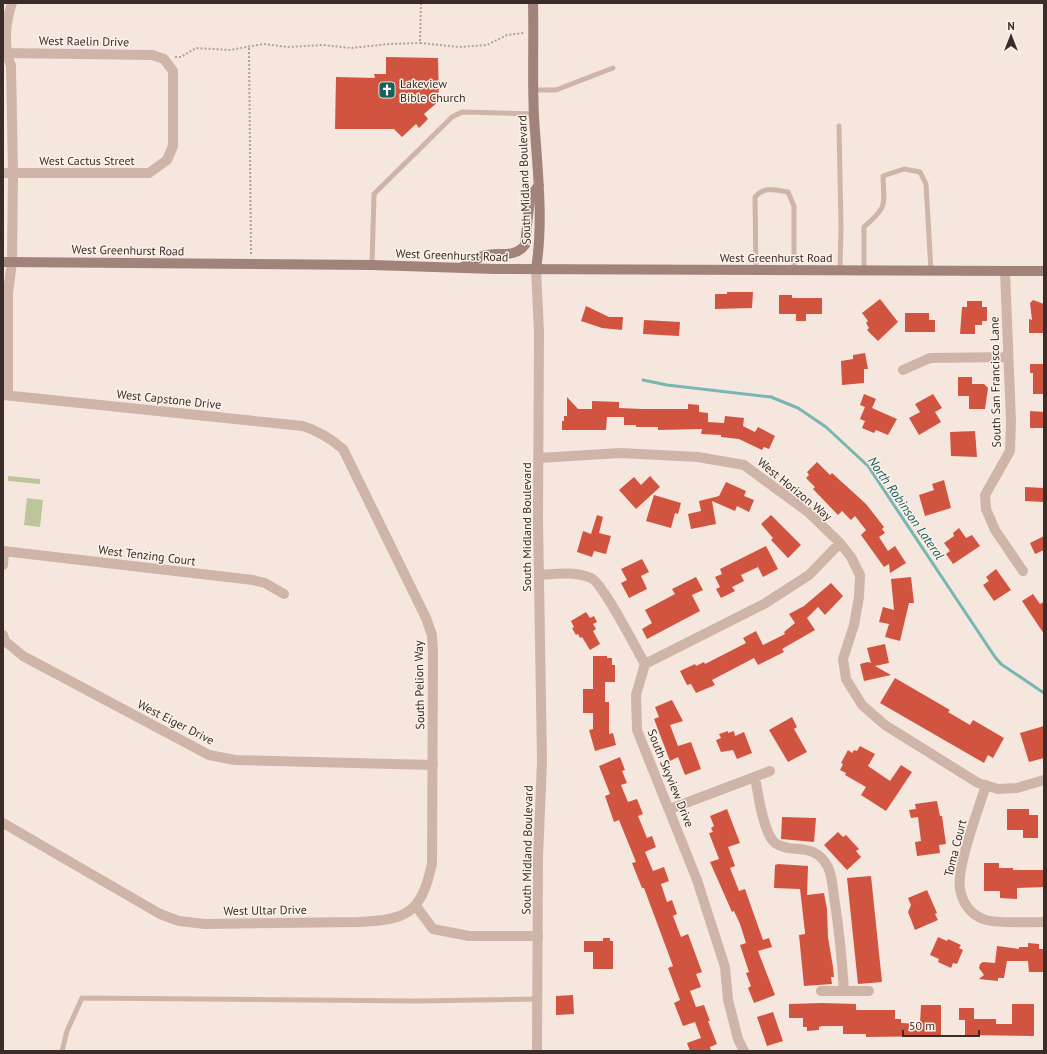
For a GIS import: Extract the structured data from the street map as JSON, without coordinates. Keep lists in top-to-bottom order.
{
  "streets": {
    "main road": ["South Midland Boulevard", "West Greenhurst Road"],
    "street": [
      "West Raelin Drive",
      "West Cactus Street",
      "South San Francisco Lane",
      "West Capstone Drive",
      "West Horizon Way",
      "West Tenzing Court",
      "South Pelion Way",
      "West Eiger Drive",
      "South Skyview Drive",
      "Toma Court",
      "West Ultar Drive"
    ]
  },
  "crossings": [
    ["West Raelin Drive", "West Cactus Street"],
    ["South Midland Boulevard", "West Greenhurst Road"],
    ["South Midland Boulevard", "West Horizon Way"],
    ["West Greenhurst Road", "South San Francisco Lane"],
    ["West Capstone Drive", "South Pelion Way"],
    ["West Horizon Way", "Toma Court"],
    ["South Pelion Way", "West Eiger Drive"],
    ["South Pelion Way", "West Ultar Drive"]
  ],
  "water": ["North Robinson Lateral"],
  "places": {
    "church": ["Lakeview Bible Church"]
  },
  "scale_bar": "50 m",
  "north": "top"
}
